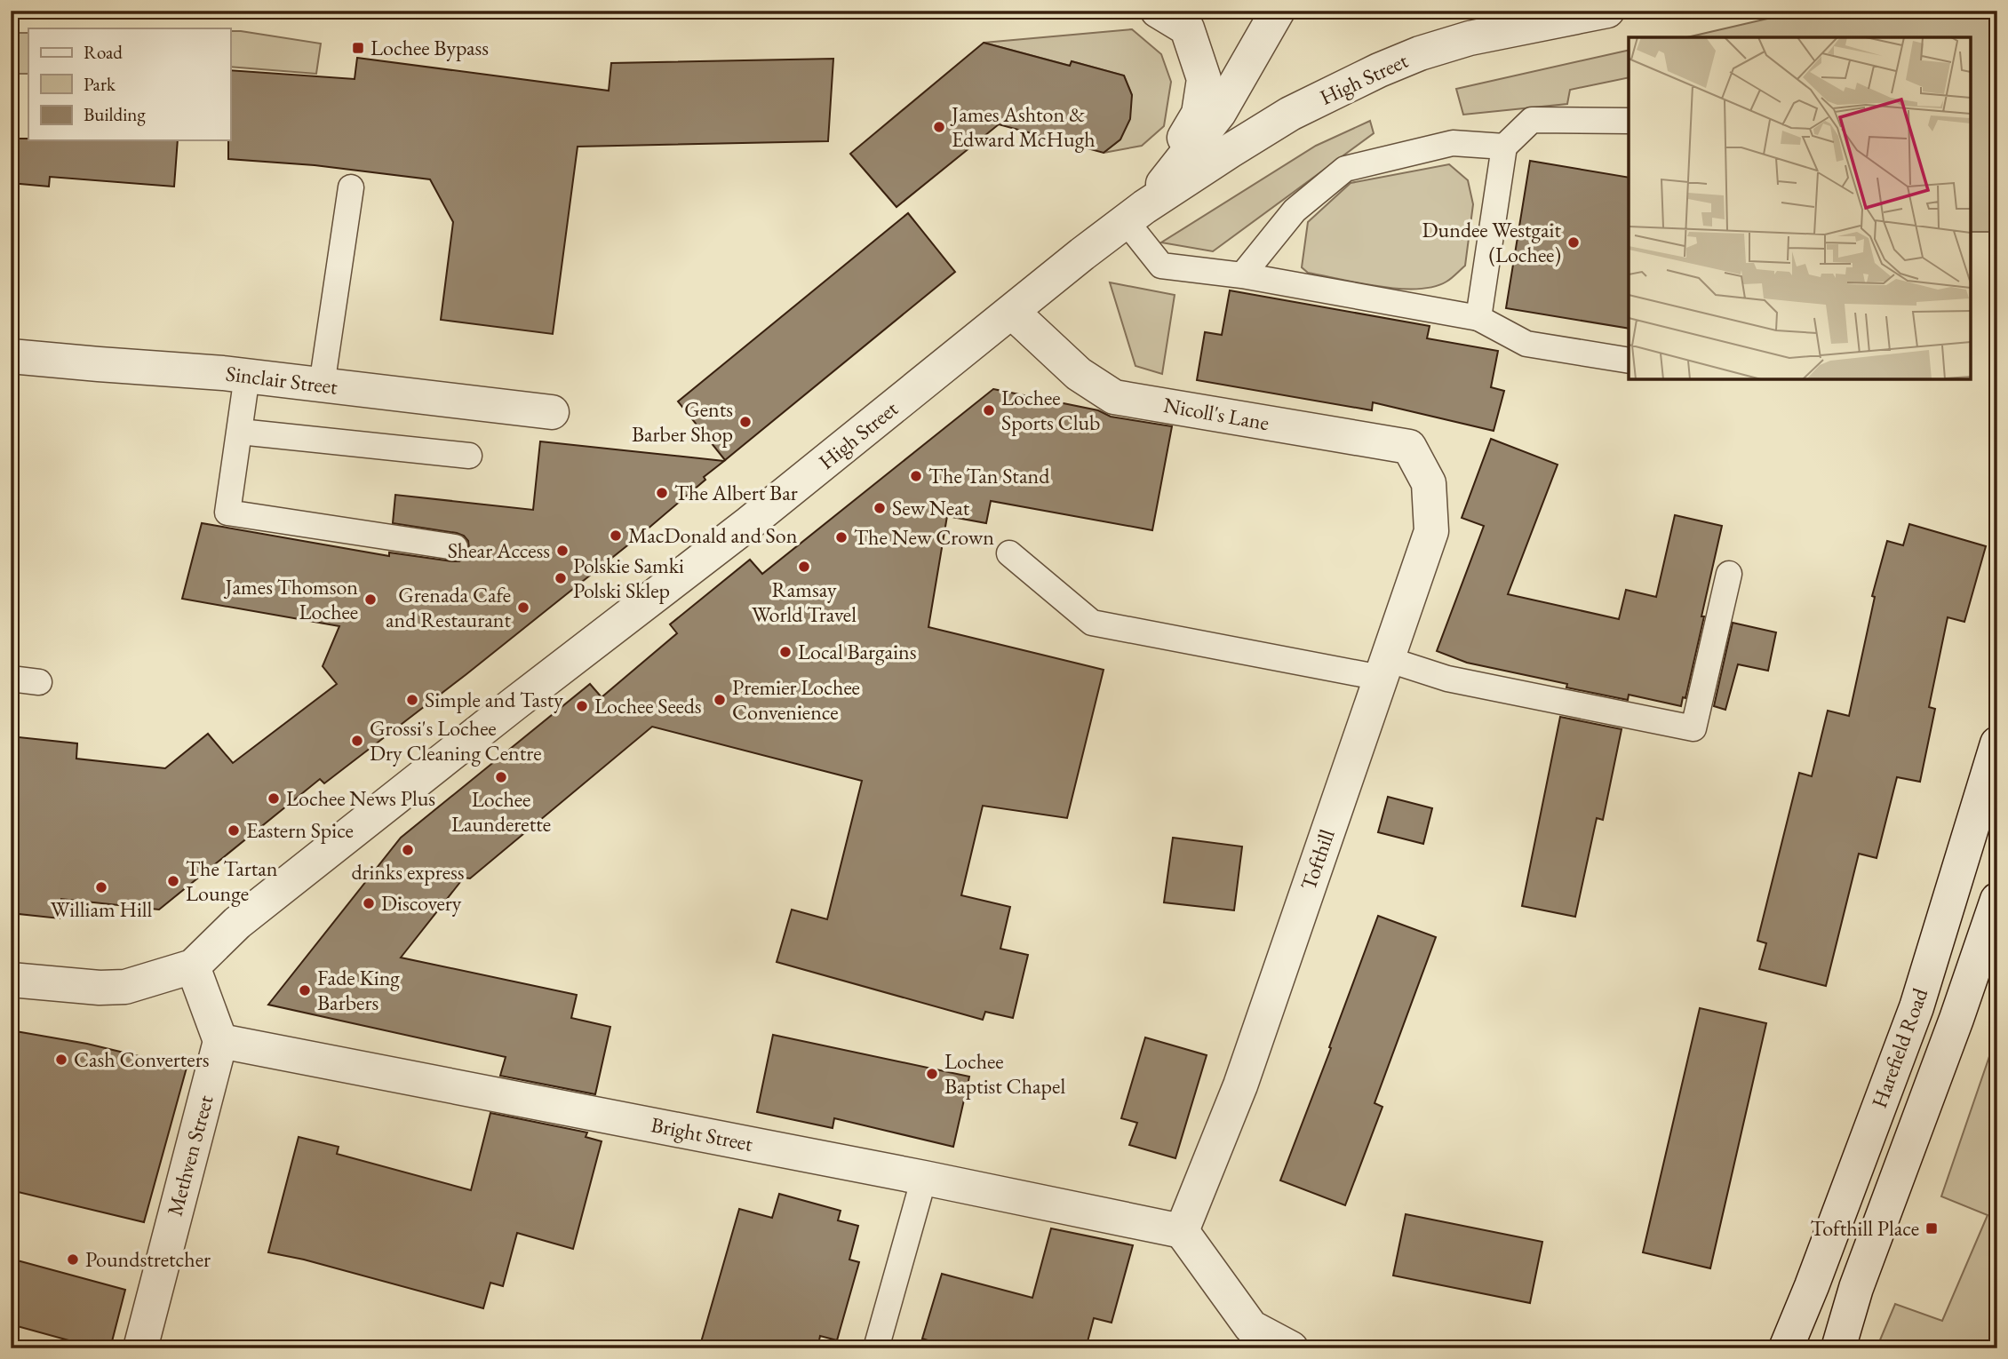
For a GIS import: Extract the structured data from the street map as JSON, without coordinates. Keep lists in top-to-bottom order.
{
  "streets": {
    "street": [
      "High Street",
      "Sinclair Street",
      "Nicoll's Lane",
      "Tofthill",
      "Harefield Road",
      "Bright Street",
      "Methven Street"
    ]
  },
  "crossings": [
    ["High Street", "Nicoll's Lane"],
    ["Nicoll's Lane", "Tofthill"],
    ["Tofthill", "Bright Street"],
    ["Bright Street", "Methven Street"]
  ],
  "places": {
    "transit": ["Lochee Bypass", "Tofthill Place"],
    "other": [
      "James Ashton & Edward McHugh",
      "Dundee Westgait (Lochee)",
      "Lochee Sports Club",
      "Gents Barber Shop",
      "The Tan Stand",
      "The Albert Bar",
      "Sew Neat",
      "MacDonald and Son",
      "The New Crown",
      "Shear Access",
      "Ramsay World Travel",
      "Polskie Samki Polski Sklep",
      "James Thomson Lochee",
      "Grenada Cafe and Restaurant",
      "Local Bargains",
      "Simple and Tasty",
      "Premier Lochee Convenience",
      "Lochee Seeds",
      "Grossi's Lochee Dry Cleaning Centre",
      "Lochee Launderette",
      "Lochee News Plus",
      "Eastern Spice",
      "drinks express",
      "The Tartan Lounge",
      "William Hill",
      "Discovery",
      "Fade King Barbers",
      "Cash Converters",
      "Lochee Baptist Chapel",
      "Poundstretcher"
    ]
  },
  "legend": ["Road", "Park", "Building"]
}
